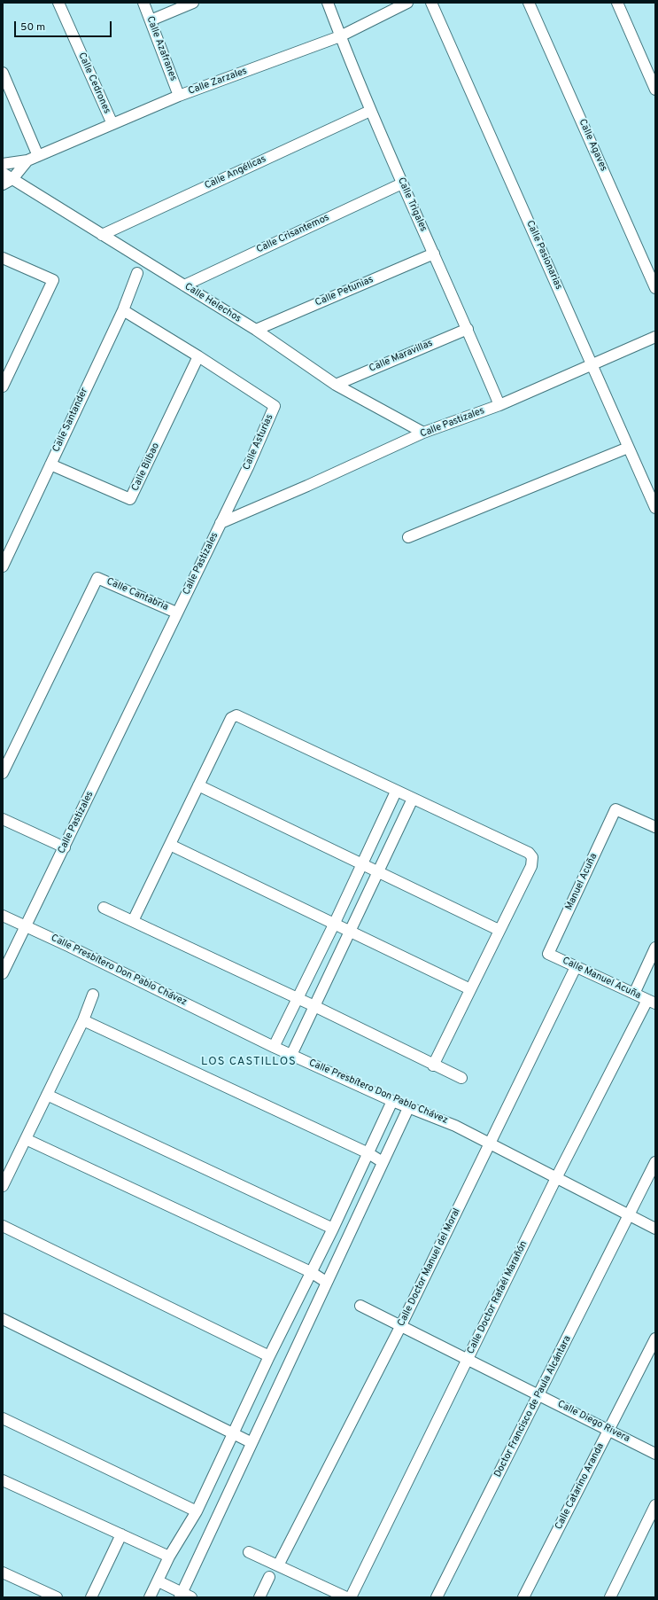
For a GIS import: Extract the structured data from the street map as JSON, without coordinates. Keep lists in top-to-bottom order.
{
  "streets": {
    "street": [
      "Calle Azafranes",
      "Calle Zarzales",
      "Calle Cedrones",
      "Calle Agaves",
      "Calle Angélicas",
      "Calle Trigales",
      "Calle Crisantemos",
      "Calle Pasionarias",
      "Calle Petunias",
      "Calle Helechos",
      "Calle Maravillas",
      "Calle Santander",
      "Calle Pastizales",
      "Calle Asturias",
      "Calle Bilbao",
      "Calle Cantabria",
      "Manuel Acuña",
      "Calle Presbítero Don Pablo Chávez",
      "Calle Manuel Acuña",
      "Calle Doctor Manuel del Moral",
      "Calle Doctor Rafaél Marañón",
      "Doctor Francisco de Paula Alcántara",
      "Calle Diego Rivera",
      "Calle Catarino Aranda"
    ]
  },
  "crossings": [
    ["Calle Azafranes", "Calle Zarzales"],
    ["Calle Zarzales", "Calle Cedrones"],
    ["Calle Zarzales", "Calle Trigales"],
    ["Calle Zarzales", "Calle Helechos"],
    ["Calle Angélicas", "Calle Trigales"],
    ["Calle Angélicas", "Calle Helechos"],
    ["Calle Trigales", "Calle Crisantemos"],
    ["Calle Trigales", "Calle Petunias"],
    ["Calle Trigales", "Calle Maravillas"],
    ["Calle Trigales", "Calle Pastizales"],
    ["Calle Crisantemos", "Calle Helechos"],
    ["Calle Pasionarias", "Calle Pastizales"],
    ["Calle Petunias", "Calle Helechos"],
    ["Calle Helechos", "Calle Maravillas"],
    ["Calle Helechos", "Calle Pastizales"],
    ["Calle Santander", "Calle Bilbao"],
    ["Calle Pastizales", "Calle Asturias"],
    ["Calle Pastizales", "Calle Cantabria"],
    ["Calle Pastizales", "Calle Presbítero Don Pablo Chávez"],
    ["Calle Asturias", "Calle Bilbao"],
    ["Manuel Acuña", "Calle Manuel Acuña"],
    ["Calle Presbítero Don Pablo Chávez", "Calle Doctor Manuel del Moral"],
    ["Calle Presbítero Don Pablo Chávez", "Calle Doctor Rafaél Marañón"],
    ["Calle Presbítero Don Pablo Chávez", "Doctor Francisco de Paula Alcántara"],
    ["Calle Manuel Acuña", "Calle Doctor Manuel del Moral"],
    ["Calle Manuel Acuña", "Calle Doctor Rafaél Marañón"],
    ["Calle Doctor Manuel del Moral", "Calle Diego Rivera"],
    ["Calle Doctor Rafaél Marañón", "Calle Diego Rivera"],
    ["Doctor Francisco de Paula Alcántara", "Calle Diego Rivera"],
    ["Calle Diego Rivera", "Calle Catarino Aranda"]
  ],
  "districts": ["LOS CASTILLOS"],
  "scale_bar": "50 m"
}
